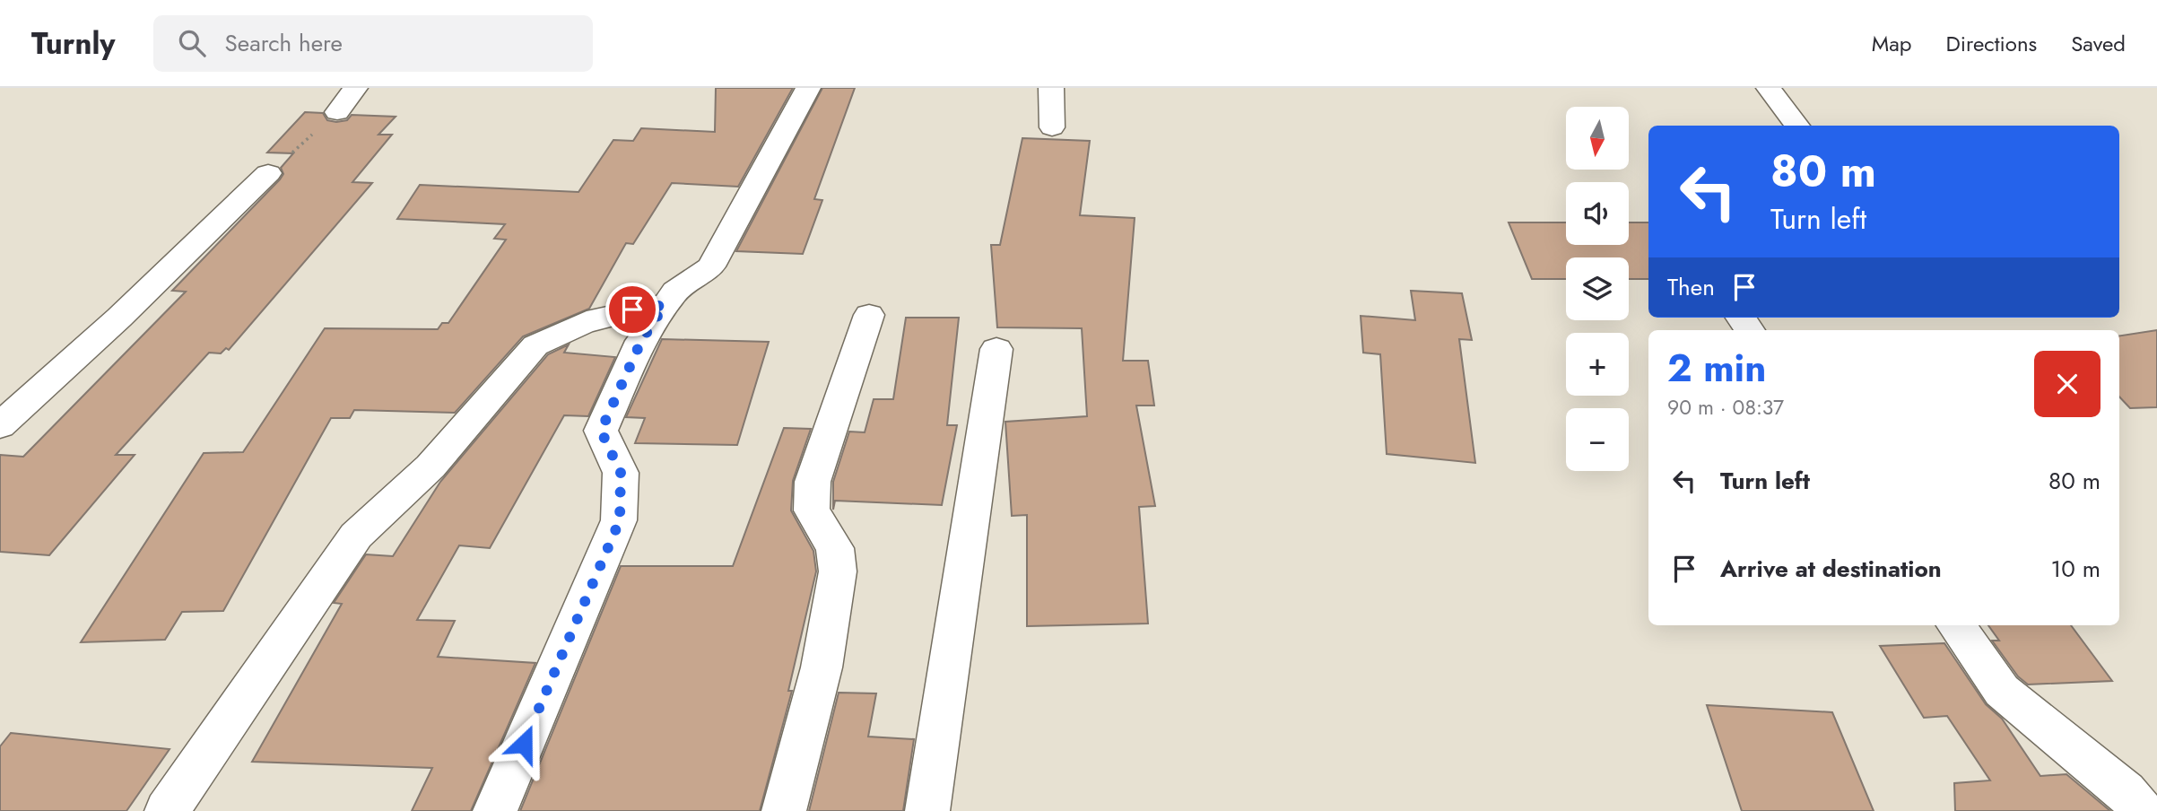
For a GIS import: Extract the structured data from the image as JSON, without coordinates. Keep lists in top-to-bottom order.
{
  "north": "bottom",
  "page": {
    "header": "Turnly",
    "search": "Search here",
    "nav": ["Map", "Directions", "Saved"],
    "map_buttons": ["+", "−"],
    "turn": ["80 m", "Turn left"],
    "then": "Then",
    "heading": ["2 min", "90 m · 08:37"],
    "list": [
      {
        "name": "Turn left",
        "value": "80 m"
      },
      {
        "name": "Arrive at destination",
        "value": "10 m"
      }
    ]
  }
}
